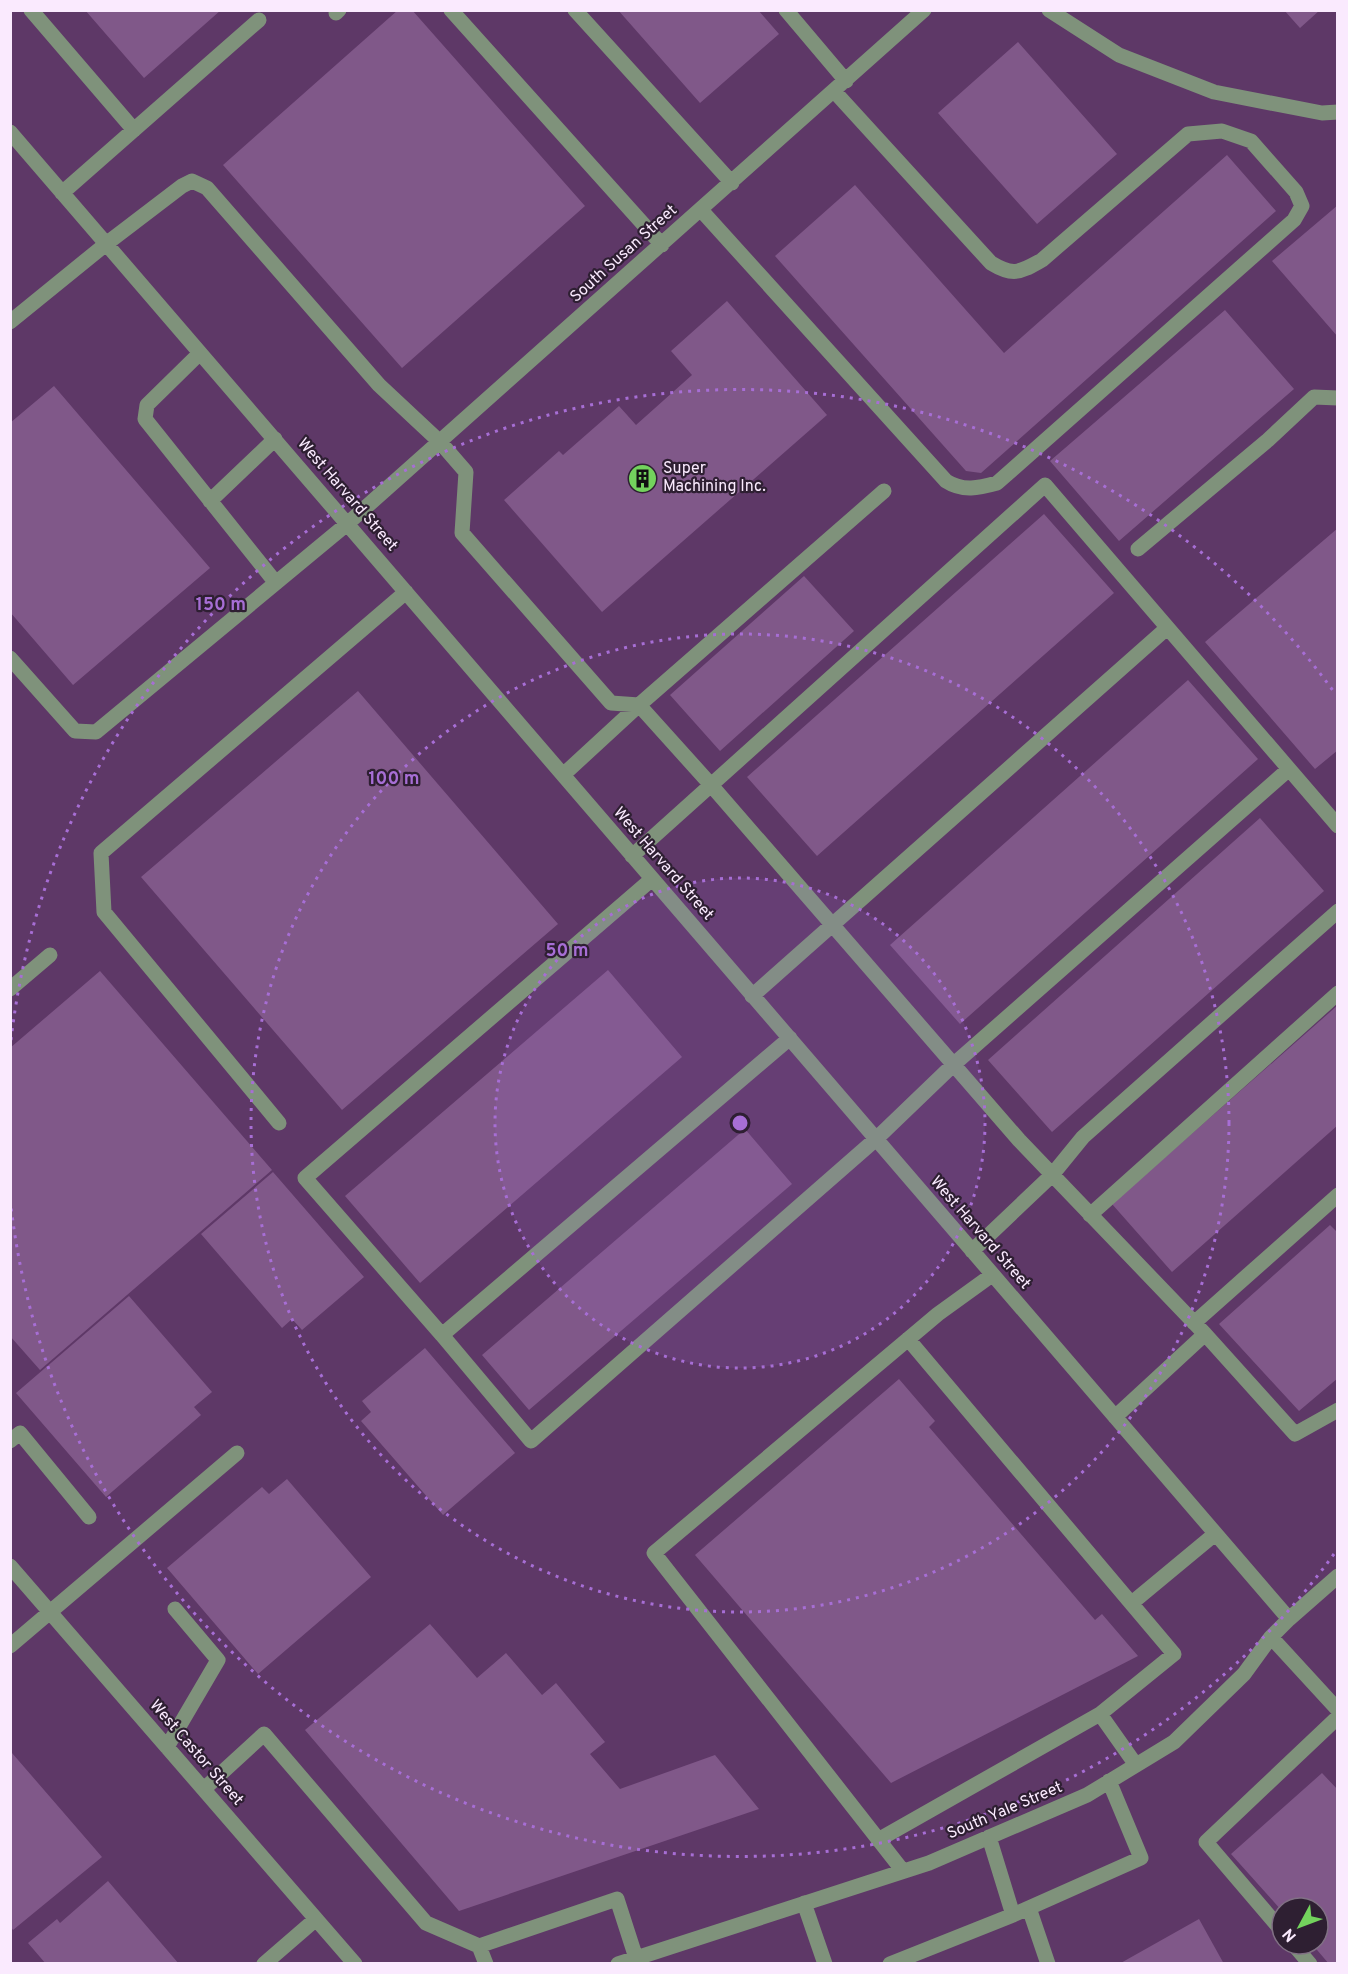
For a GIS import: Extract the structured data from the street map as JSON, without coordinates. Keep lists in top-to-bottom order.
{
  "streets": {
    "street": [
      "South Susan Street",
      "West Harvard Street",
      "West Castor Street",
      "South Yale Street"
    ]
  },
  "crossings": [
    ["South Susan Street", "West Harvard Street"],
    ["West Harvard Street", "South Yale Street"]
  ],
  "places": {
    "building": ["Super Machining Inc."]
  },
  "north": "bottom left",
  "rings": ["150 m", "100 m", "50 m"]
}
